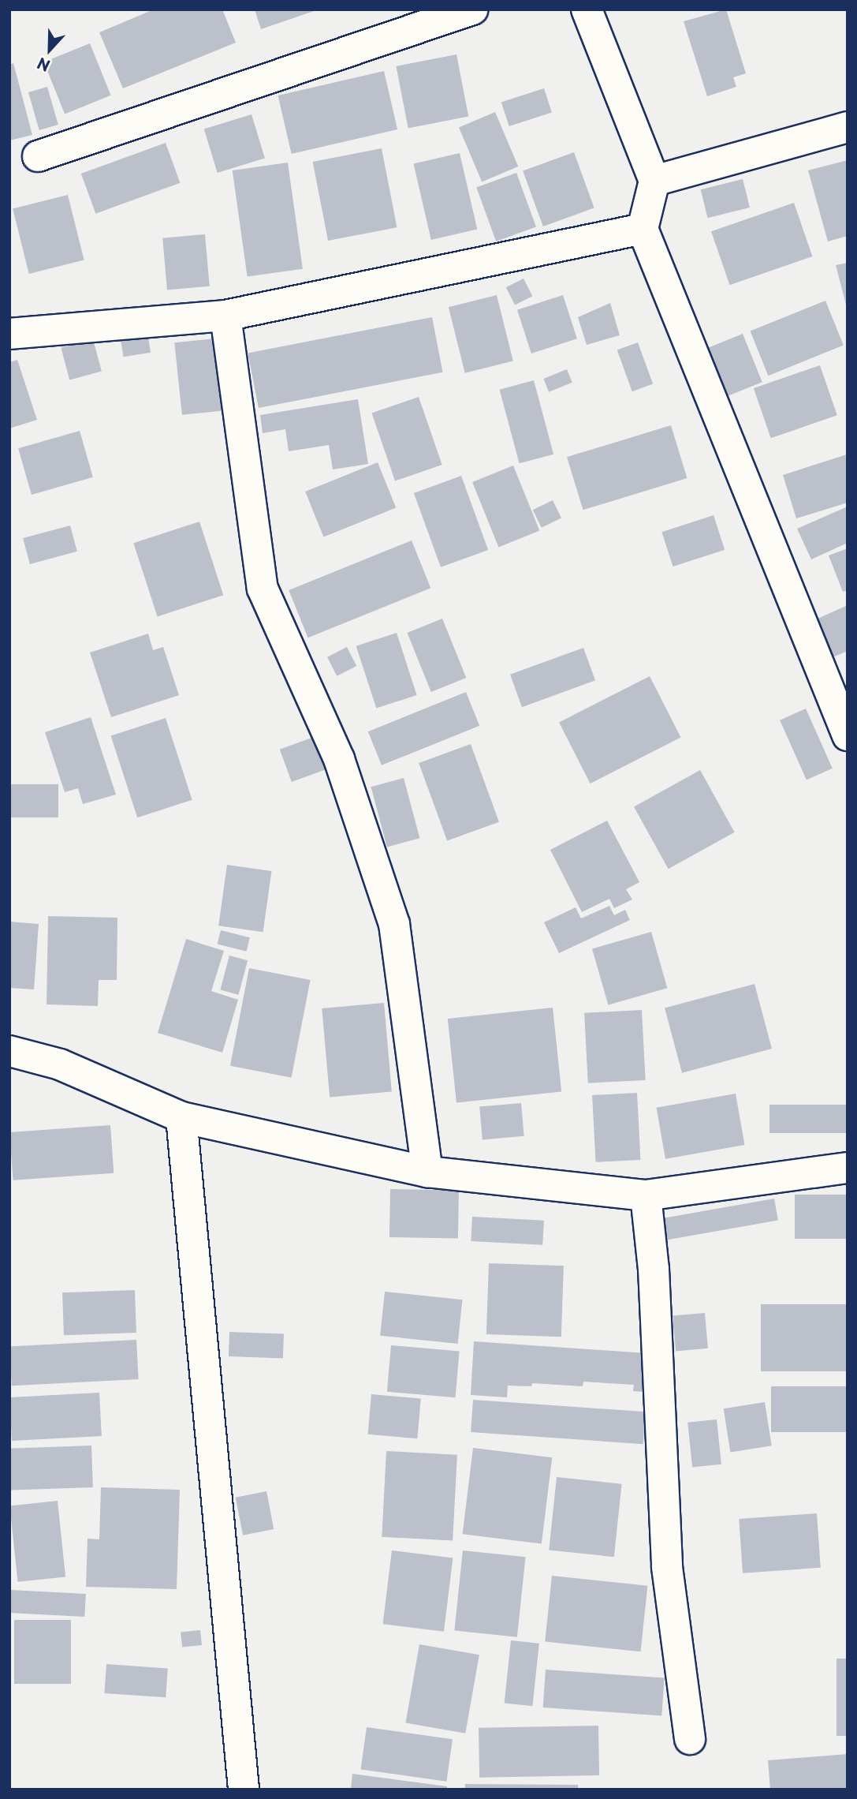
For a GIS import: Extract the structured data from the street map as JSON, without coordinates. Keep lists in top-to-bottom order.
{
  "north": "bottom"
}
